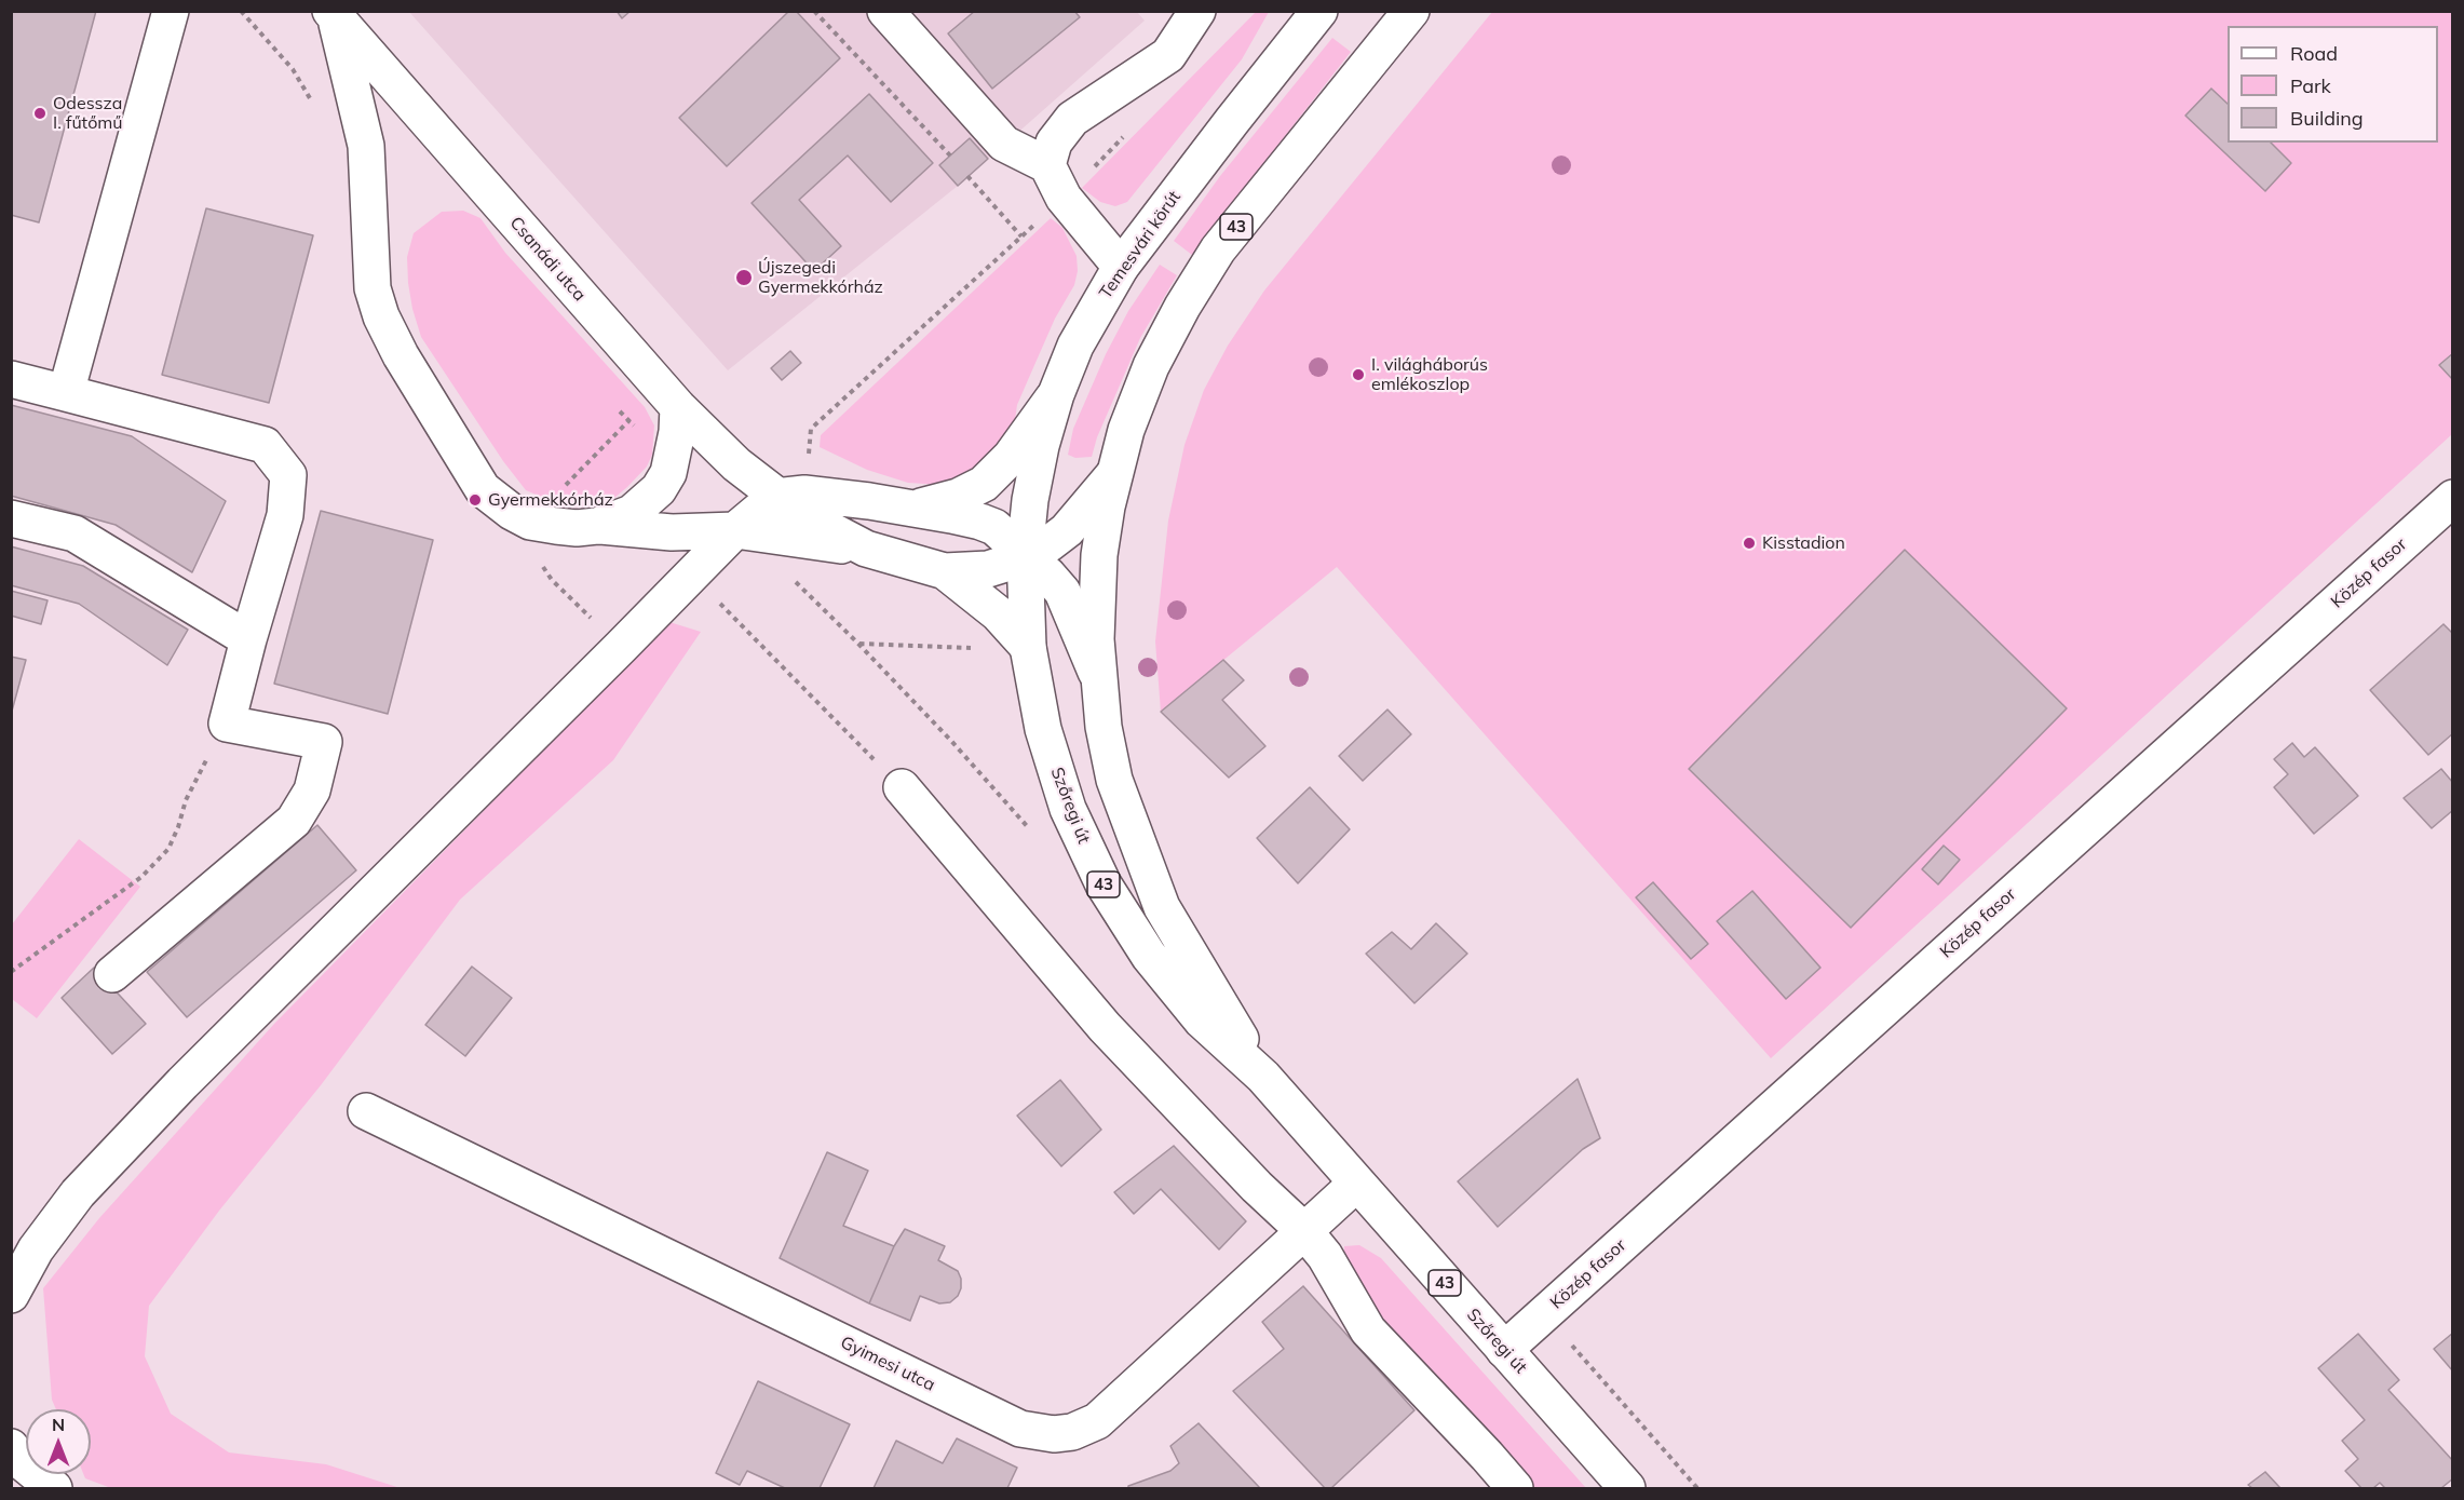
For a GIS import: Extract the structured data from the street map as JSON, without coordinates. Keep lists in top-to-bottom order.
{
  "streets": {
    "street": [
      "43",
      "Temesvári körút",
      "Csanádi utca",
      "Közép fasor",
      "Szőregi út",
      "Gyimesi utca"
    ]
  },
  "crossings": [
    ["43", "Szőregi út"],
    ["Temesvári körút", "Csanádi utca"],
    ["Temesvári körút", "Szőregi út"],
    ["Csanádi utca", "Szőregi út"],
    ["Közép fasor", "Szőregi út"],
    ["Szőregi út", "Gyimesi utca"]
  ],
  "places": [
    "Odessza I. fűtőmű",
    "Újszegedi Gyermekkórház",
    "I. világháborús emlékoszlop",
    "Gyermekkórház",
    "Kisstadion"
  ],
  "legend": ["Road", "Park", "Building"],
  "north": "top"
}
